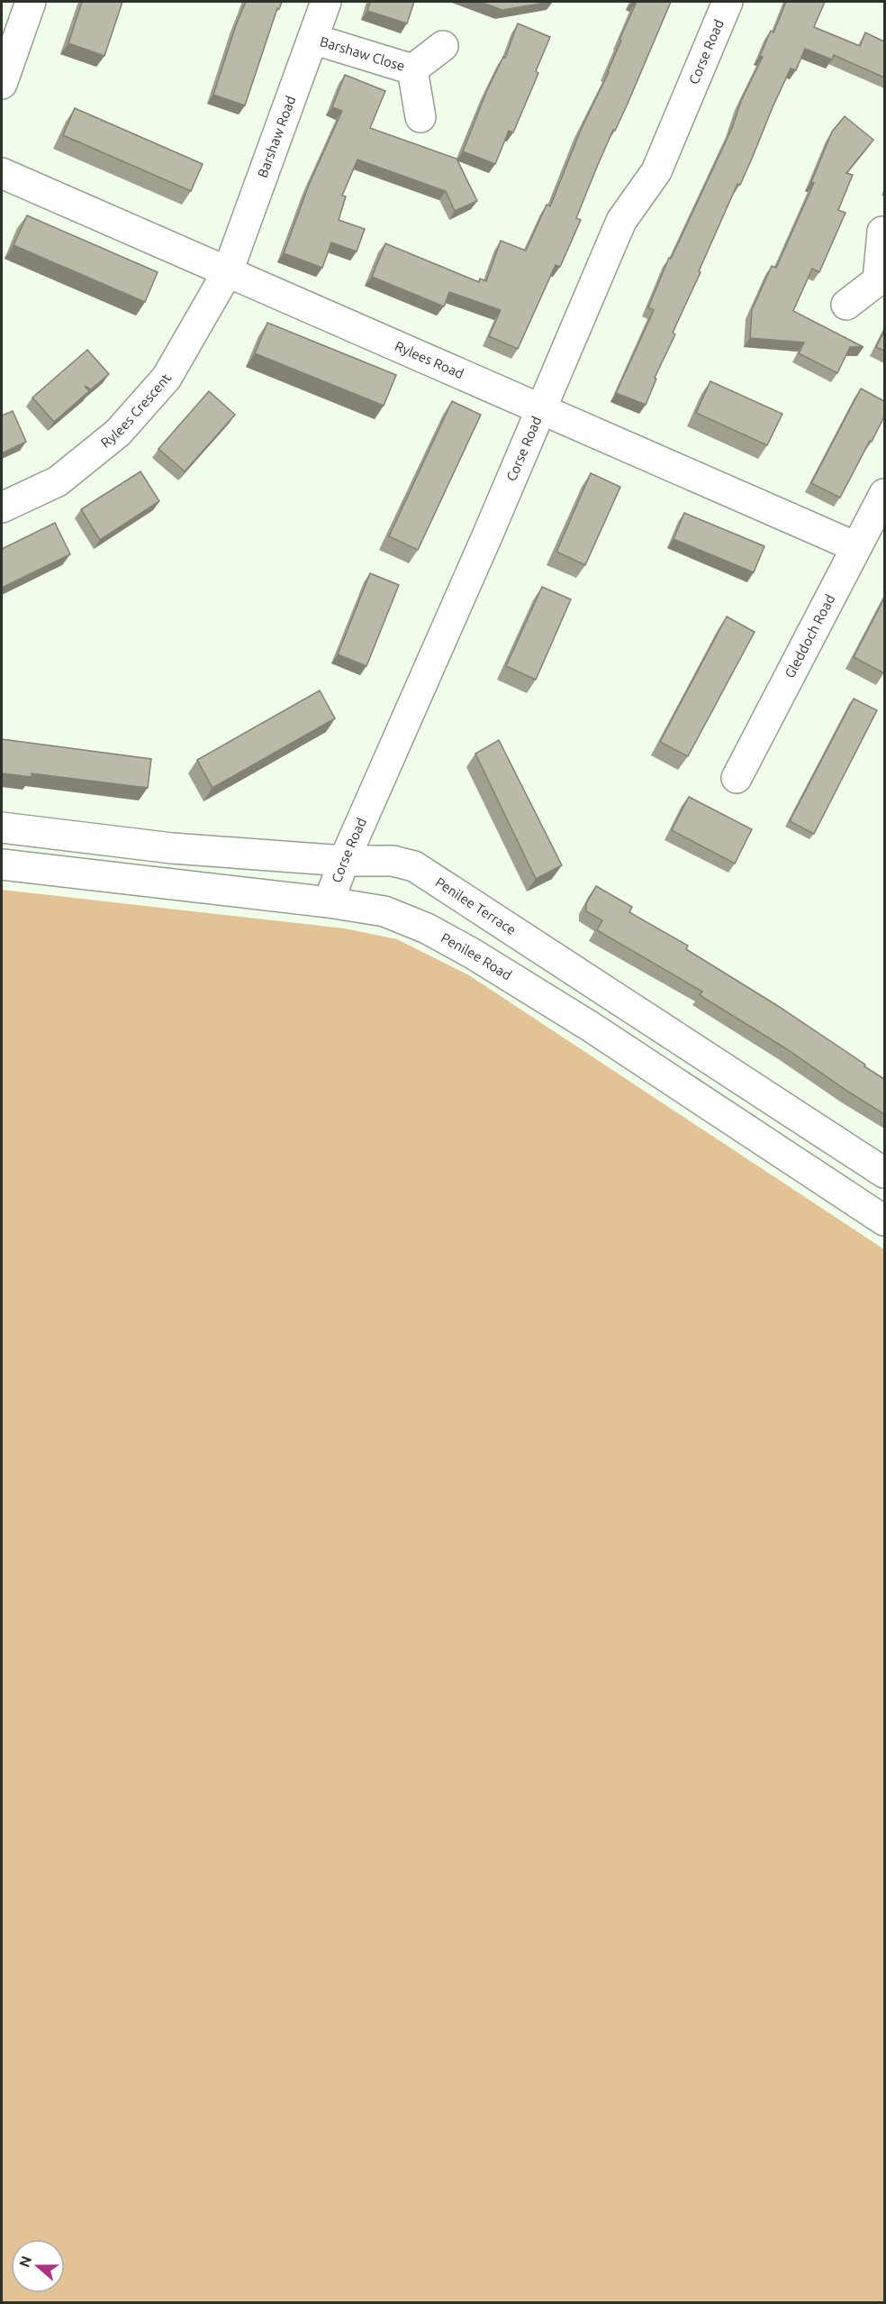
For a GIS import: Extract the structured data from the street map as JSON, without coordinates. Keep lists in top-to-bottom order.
{
  "streets": {
    "street": [
      "Corse Road",
      "Barshaw Close",
      "Barshaw Road",
      "Rylees Road",
      "Rylees Crescent",
      "Gleddoch Road",
      "Penilee Terrace",
      "Penilee Road"
    ]
  },
  "crossings": [
    ["Corse Road", "Rylees Road"],
    ["Corse Road", "Penilee Terrace"],
    ["Corse Road", "Penilee Road"],
    ["Barshaw Close", "Barshaw Road"],
    ["Barshaw Road", "Rylees Road"],
    ["Barshaw Road", "Rylees Crescent"],
    ["Rylees Road", "Rylees Crescent"],
    ["Rylees Road", "Gleddoch Road"]
  ],
  "north": "left"
}
